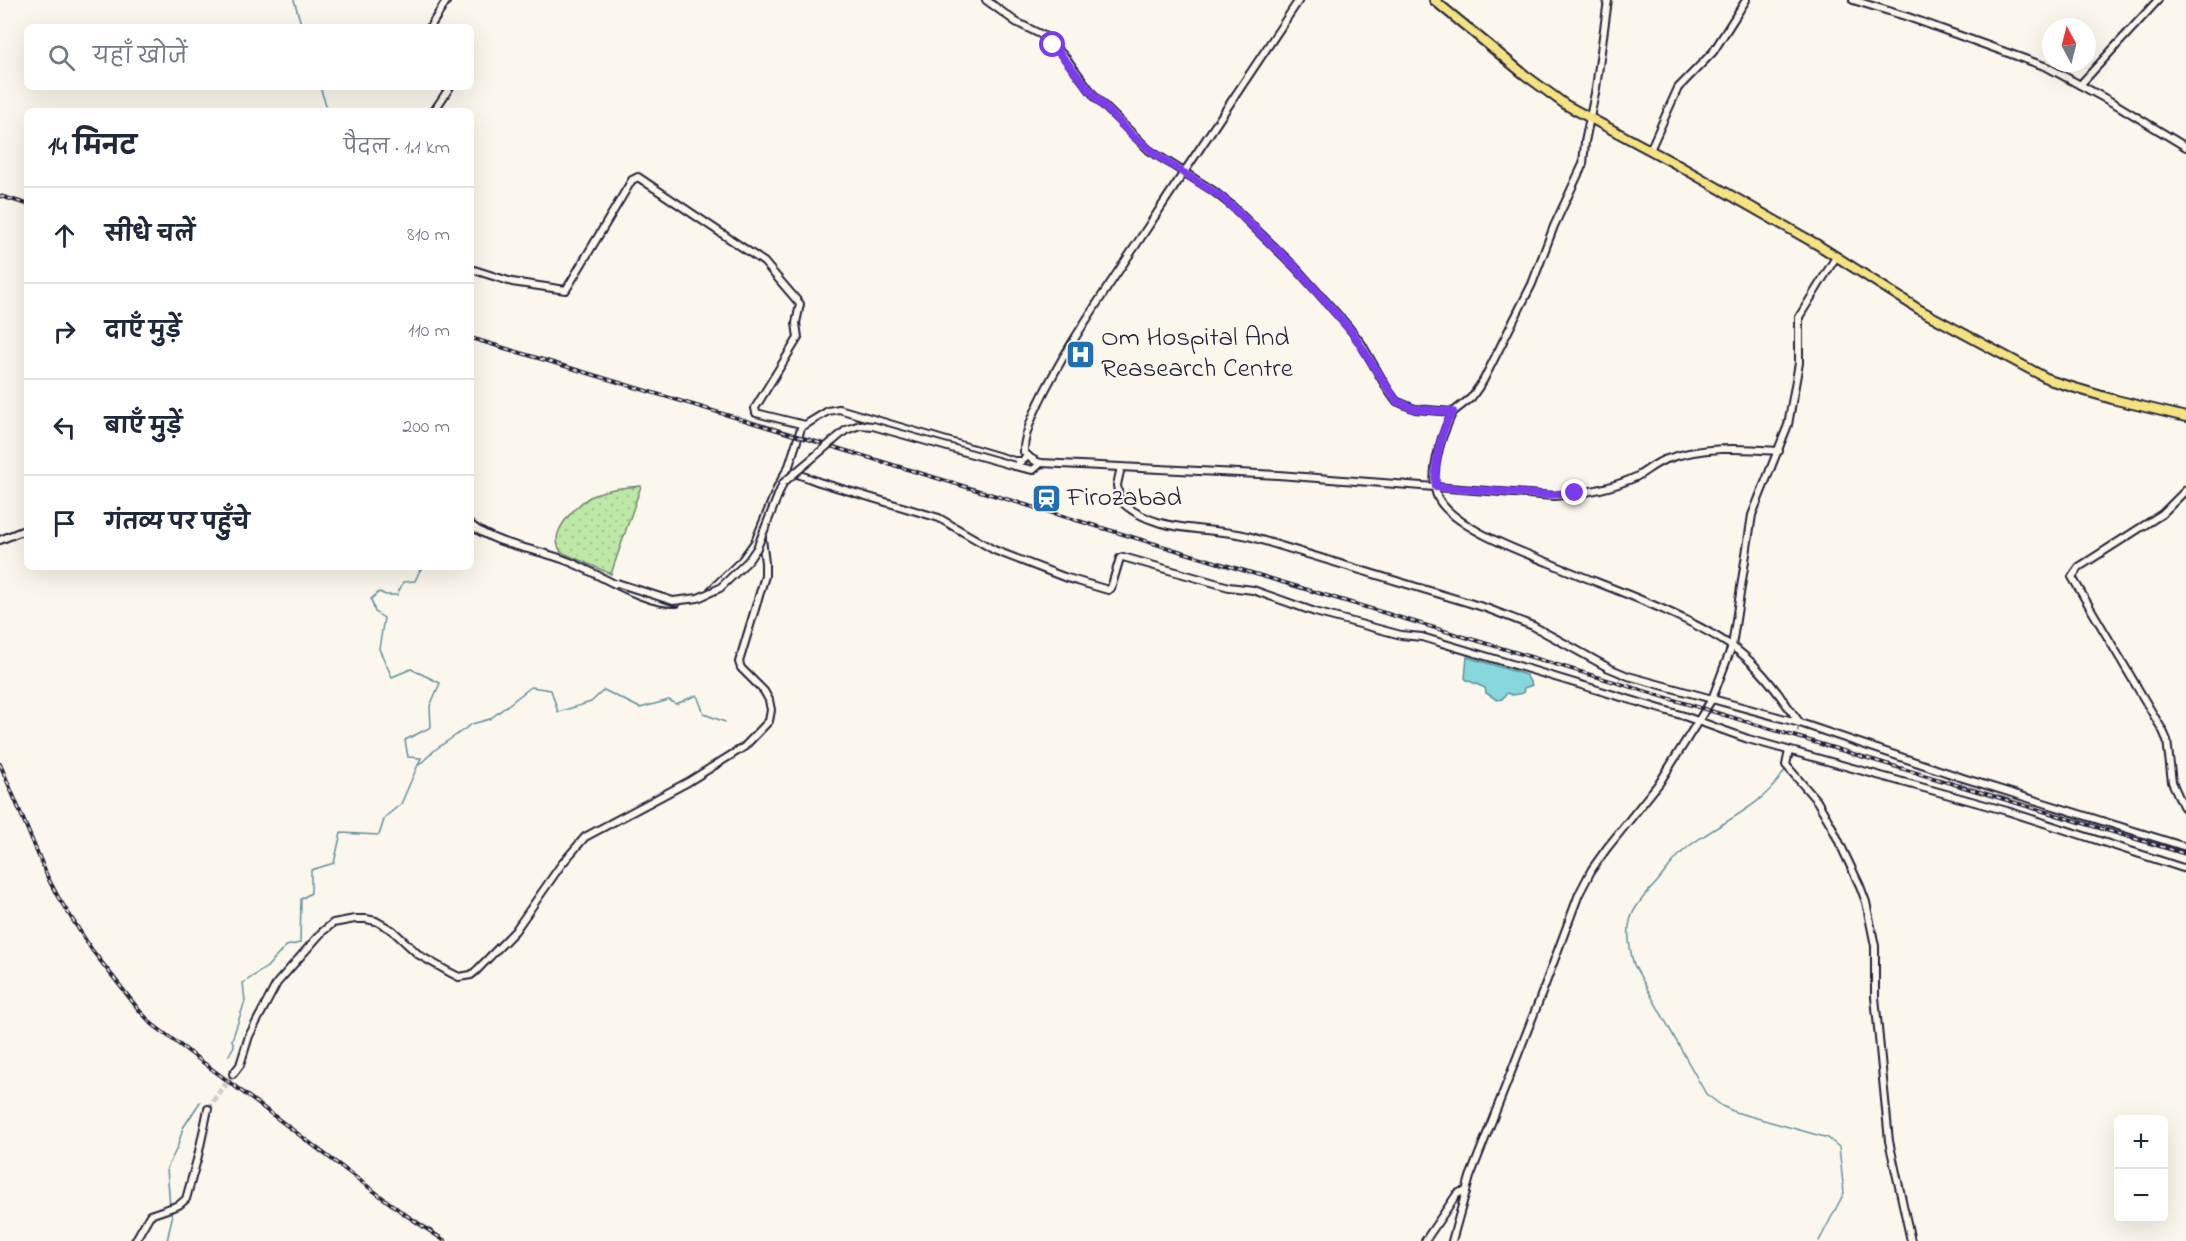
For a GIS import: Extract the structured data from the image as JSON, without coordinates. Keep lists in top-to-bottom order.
{
  "places": {
    "hospital": ["Om Hospital And Reasearch Centre"],
    "station": ["Firozabad"]
  },
  "north": "top",
  "page": {
    "search": "यहाँ खोजें",
    "heading": ["14 मिनट", "पैदल · 1.1 km"],
    "list": [
      ["सीधे चलें", "810 m"],
      ["दाएँ मुड़ें", "110 m"],
      ["बाएँ मुड़ें", "200 m"],
      "गंतव्य पर पहुँचे"
    ],
    "map_buttons": ["+", "−"]
  }
}
